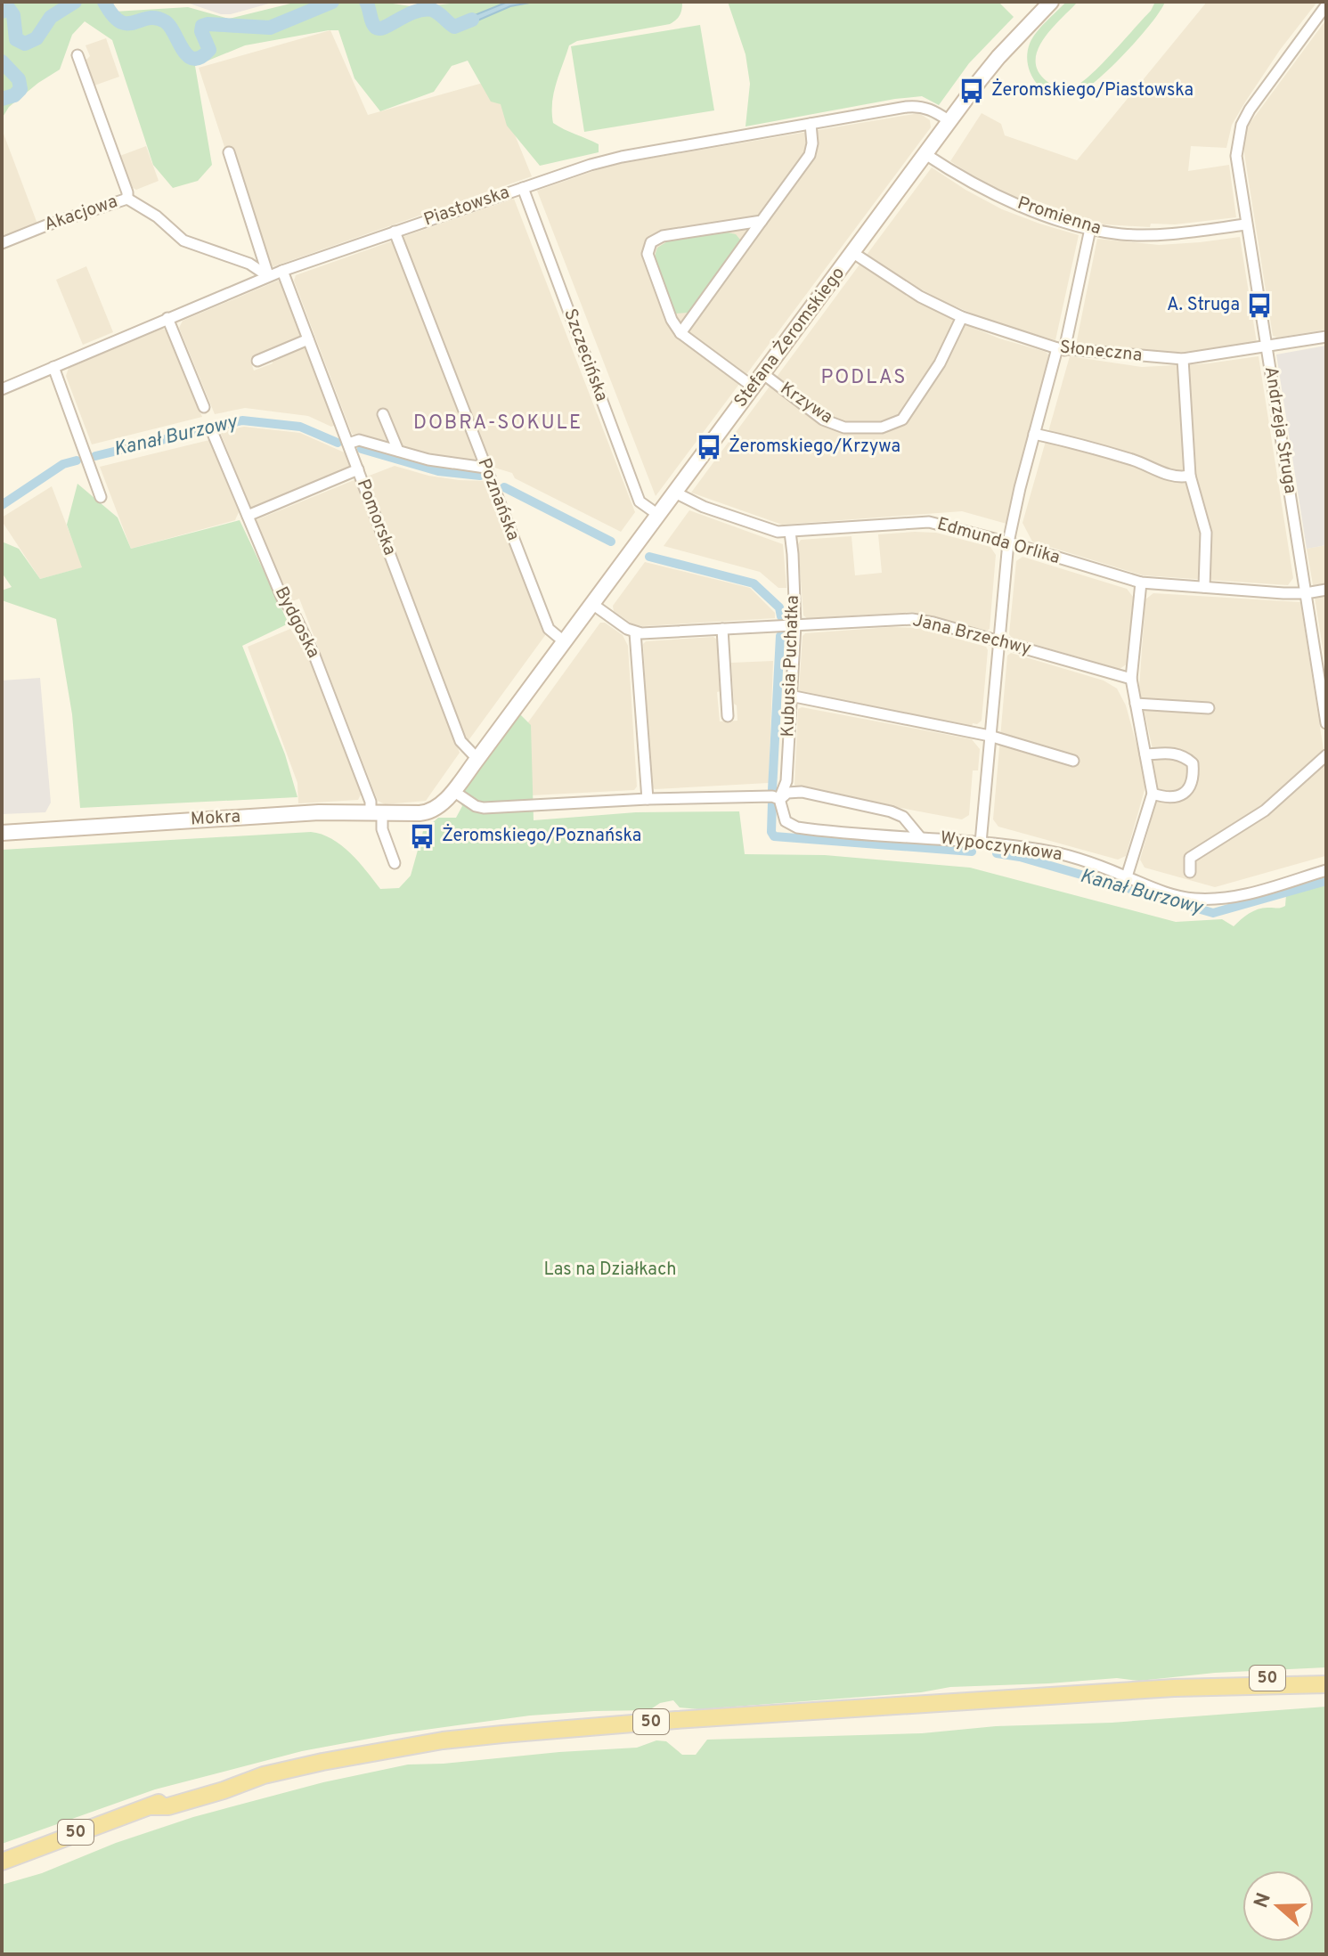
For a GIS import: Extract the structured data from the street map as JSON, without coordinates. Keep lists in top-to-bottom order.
{
  "streets": {
    "main road": ["50"],
    "street": [
      "Piastowska",
      "Akacjowa",
      "Promienna",
      "Stefana Żeromskiego",
      "Słoneczna",
      "Szczecińska",
      "Krzywa",
      "Andrzeja Struga",
      "Poznańska",
      "Pomorska",
      "Edmunda Orlika",
      "Bydgoska",
      "Jana Brzechwy",
      "Kubusia Puchatka",
      "Mokra",
      "Wypoczynkowa"
    ]
  },
  "crossings": [
    ["Piastowska", "Akacjowa"],
    ["Piastowska", "Stefana Żeromskiego"],
    ["Piastowska", "Szczecińska"],
    ["Piastowska", "Poznańska"],
    ["Piastowska", "Pomorska"],
    ["Promienna", "Stefana Żeromskiego"],
    ["Promienna", "Andrzeja Struga"],
    ["Stefana Żeromskiego", "Słoneczna"],
    ["Stefana Żeromskiego", "Szczecińska"],
    ["Stefana Żeromskiego", "Krzywa"],
    ["Stefana Żeromskiego", "Poznańska"],
    ["Stefana Żeromskiego", "Pomorska"],
    ["Stefana Żeromskiego", "Edmunda Orlika"],
    ["Stefana Żeromskiego", "Mokra"],
    ["Stefana Żeromskiego", "Wypoczynkowa"],
    ["Słoneczna", "Krzywa"],
    ["Słoneczna", "Andrzeja Struga"],
    ["Andrzeja Struga", "Edmunda Orlika"],
    ["Edmunda Orlika", "Kubusia Puchatka"],
    ["Bydgoska", "Mokra"],
    ["Jana Brzechwy", "Kubusia Puchatka"],
    ["Kubusia Puchatka", "Wypoczynkowa"]
  ],
  "districts": ["PODLAS", "DOBRA-SOKULE"],
  "water": ["Kanał Burzowy"],
  "parks": ["Las na Działkach"],
  "places": {
    "bus stop": [
      "Żeromskiego/Piastowska",
      "A. Struga",
      "Żeromskiego/Krzywa",
      "Żeromskiego/Poznańska"
    ]
  },
  "north": "left"
}
